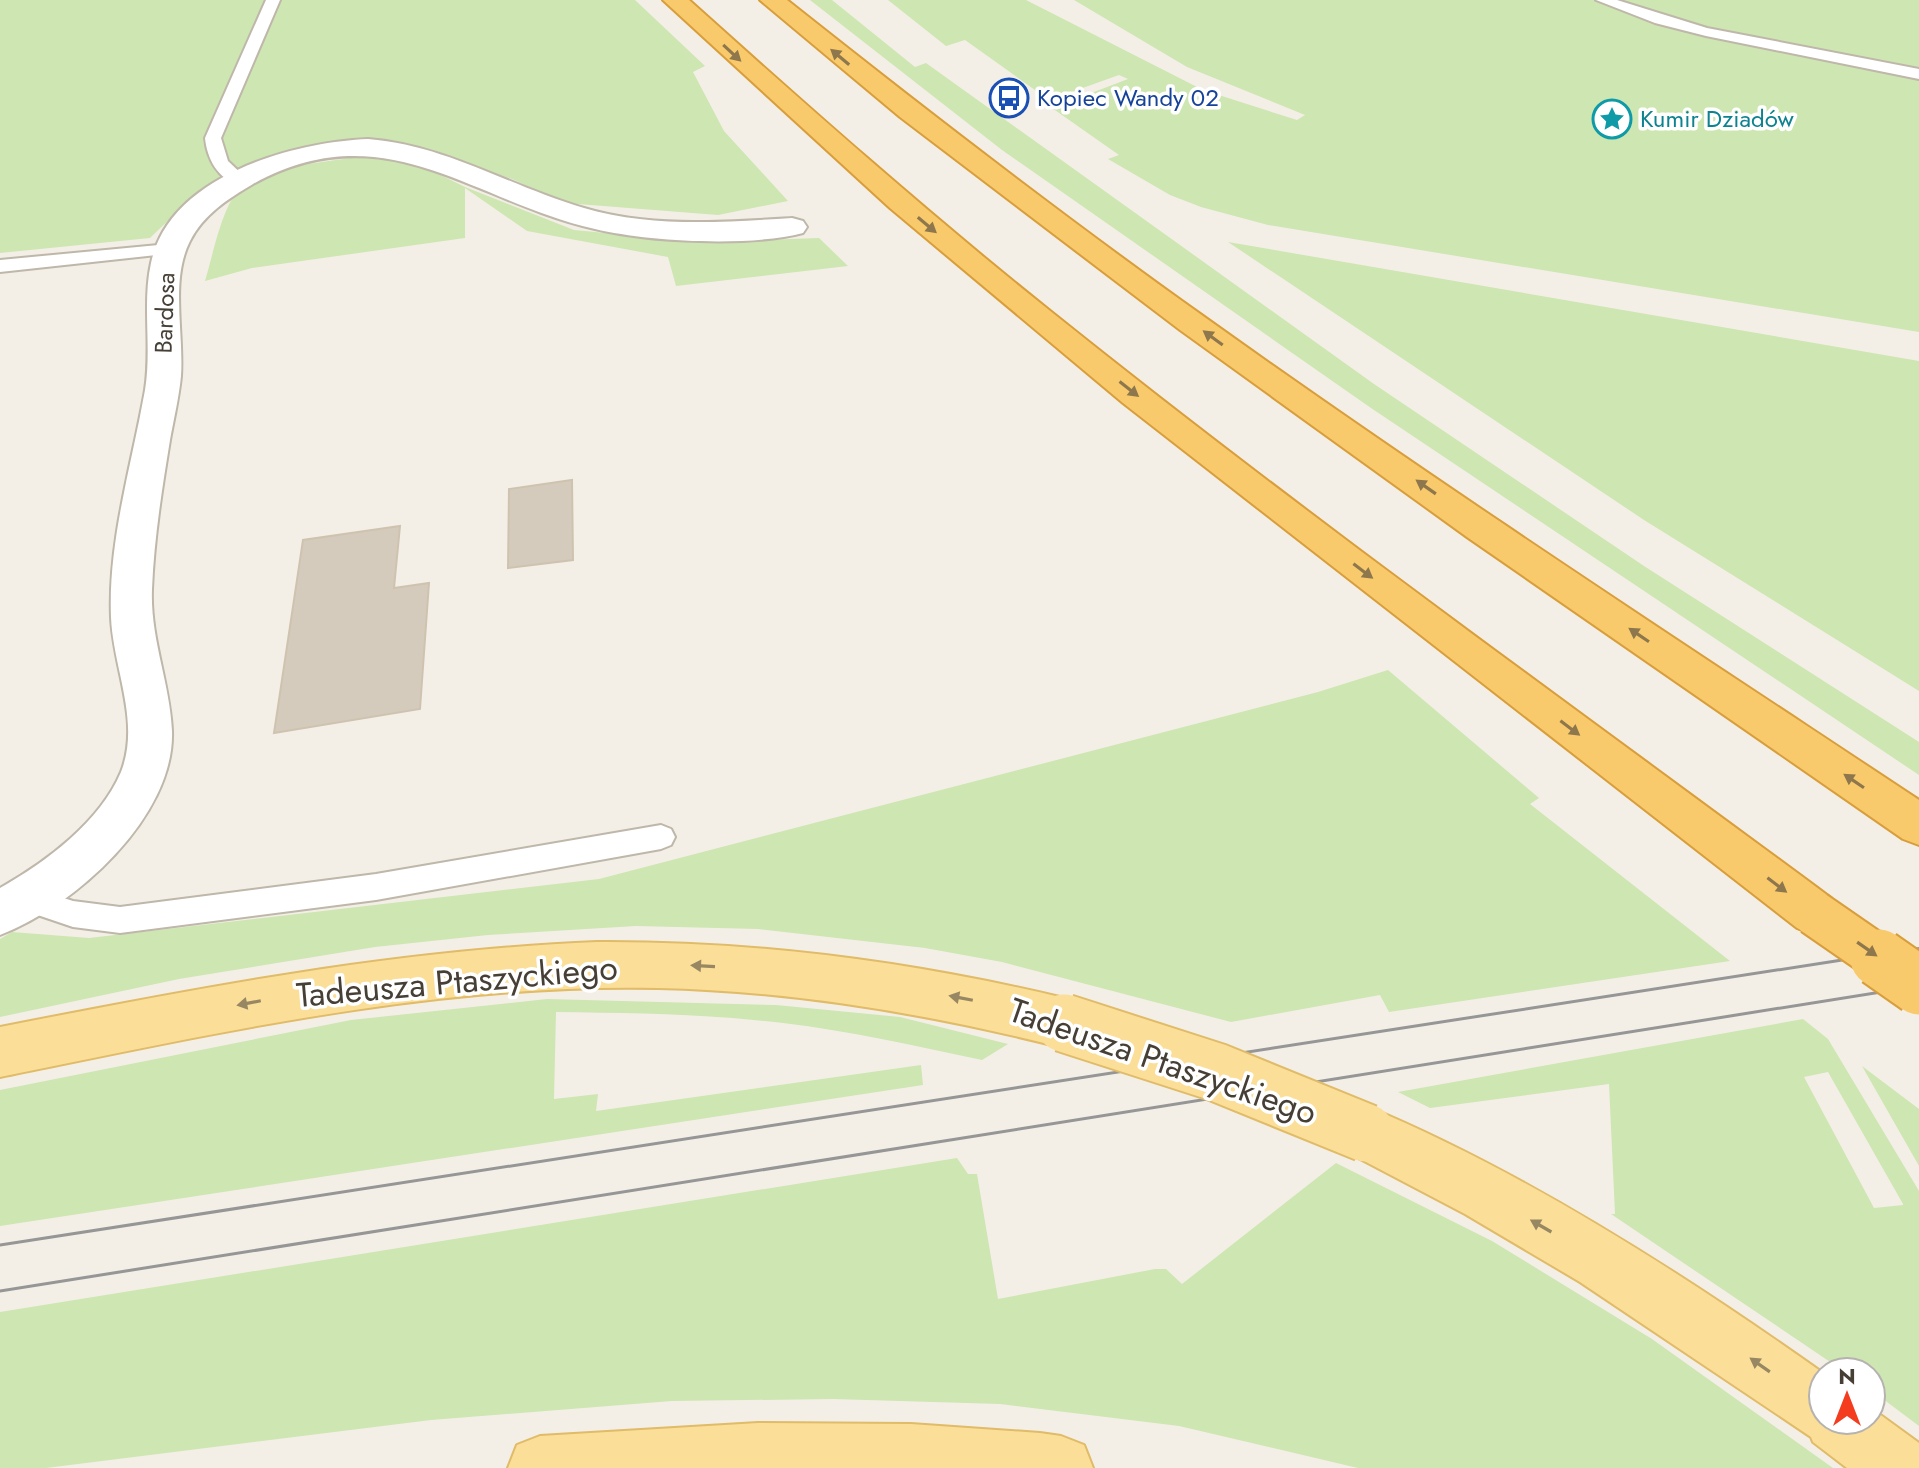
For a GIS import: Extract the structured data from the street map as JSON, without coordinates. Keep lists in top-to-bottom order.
{
  "streets": {
    "main road": ["Tadeusza Ptaszyckiego"],
    "street": ["Bardosa"]
  },
  "one_way": ["Tadeusza Ptaszyckiego"],
  "places": {
    "bus stop": ["Kopiec Wandy 02"],
    "place": ["Kumir Dziadów"]
  },
  "north": "top"
}
